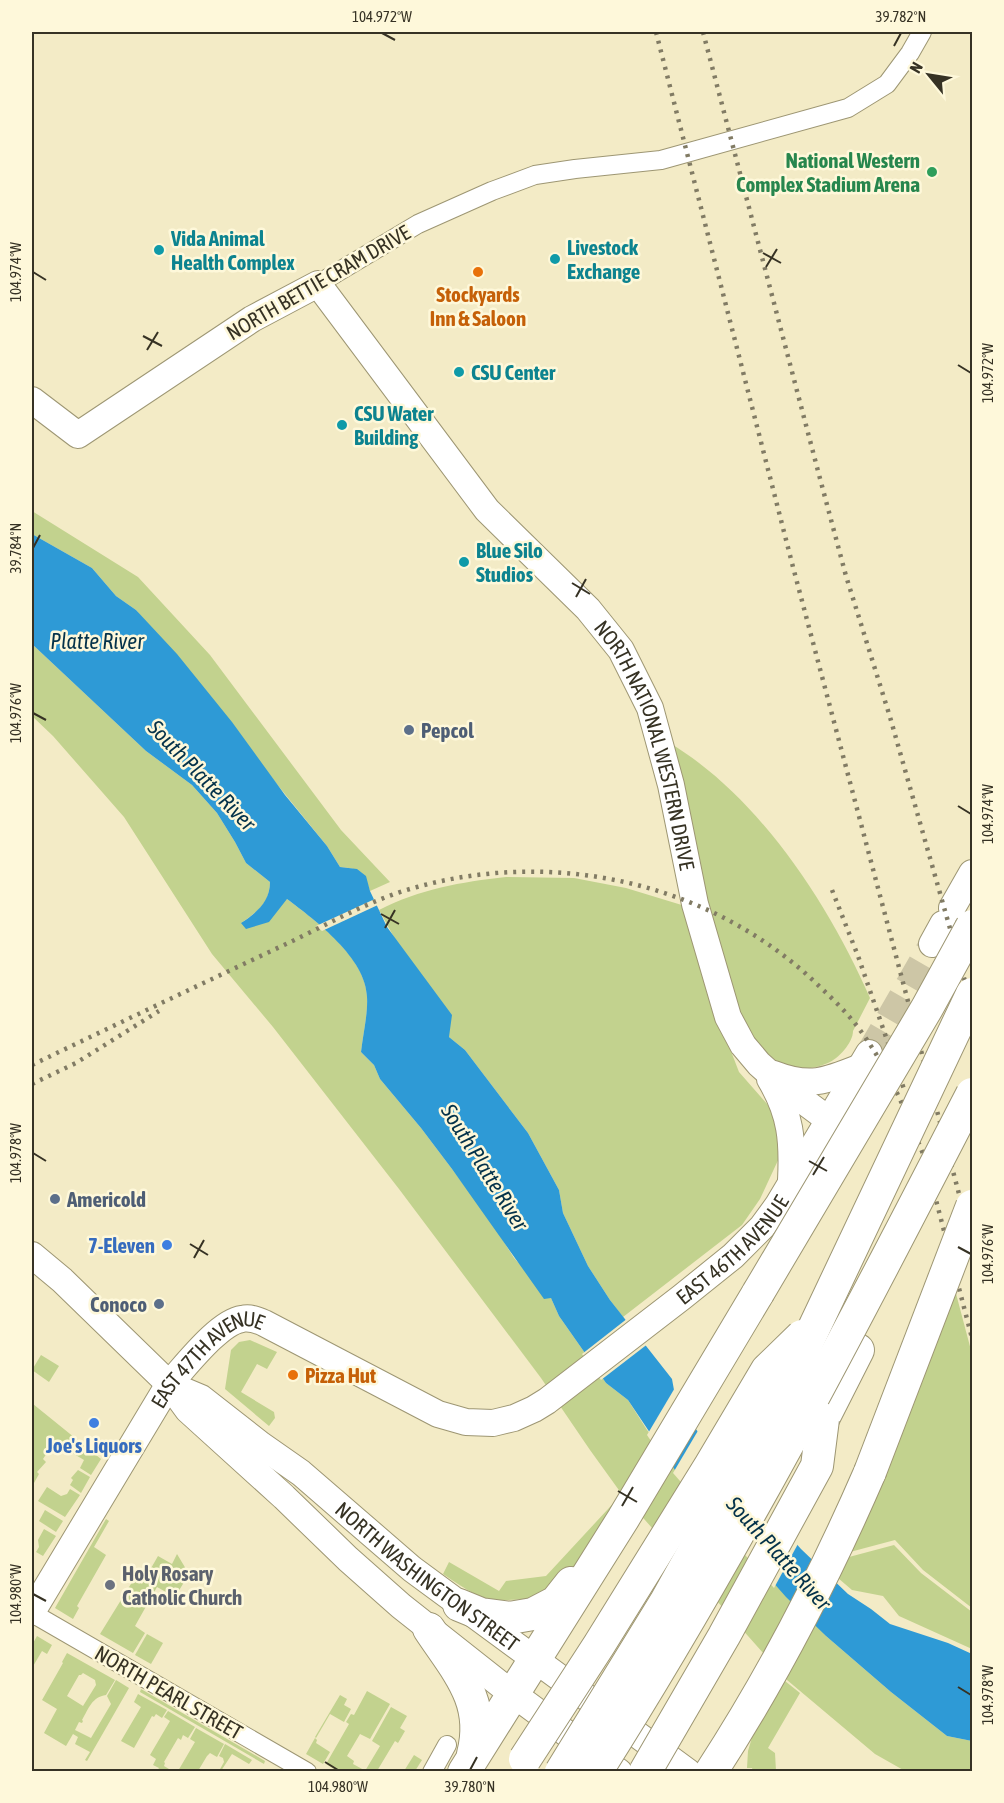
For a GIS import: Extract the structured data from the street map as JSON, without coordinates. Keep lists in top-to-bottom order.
{
  "streets": {
    "street": [
      "NORTH BETTIE CRAM DRIVE",
      "NORTH NATIONAL WESTERN DRIVE",
      "EAST 46TH AVENUE",
      "EAST 47TH AVENUE",
      "NORTH WASHINGTON STREET",
      "NORTH PEARL STREET"
    ]
  },
  "crossings": [
    ["NORTH BETTIE CRAM DRIVE", "NORTH NATIONAL WESTERN DRIVE"],
    ["NORTH NATIONAL WESTERN DRIVE", "EAST 46TH AVENUE"],
    ["EAST 46TH AVENUE", "EAST 47TH AVENUE"],
    ["EAST 47TH AVENUE", "NORTH WASHINGTON STREET"],
    ["EAST 47TH AVENUE", "NORTH PEARL STREET"]
  ],
  "water": ["Platte River", "South Platte River"],
  "places": [
    "National Western Complex Stadium Arena",
    "Vida Animal Health Complex",
    "Livestock Exchange",
    "Stockyards Inn & Saloon",
    "CSU Center",
    "CSU Water Building",
    "Blue Silo Studios",
    "Pepcol",
    "Americold",
    "7-Eleven",
    "Conoco",
    "Pizza Hut",
    "Joe's Liquors",
    "Holy Rosary Catholic Church"
  ],
  "north": "top left",
  "coordinates": [
    "104.972°W",
    "39.782°N",
    "104.974°W",
    "39.784°N",
    "104.976°W",
    "104.978°W",
    "104.980°W",
    "39.780°N"
  ]
}
